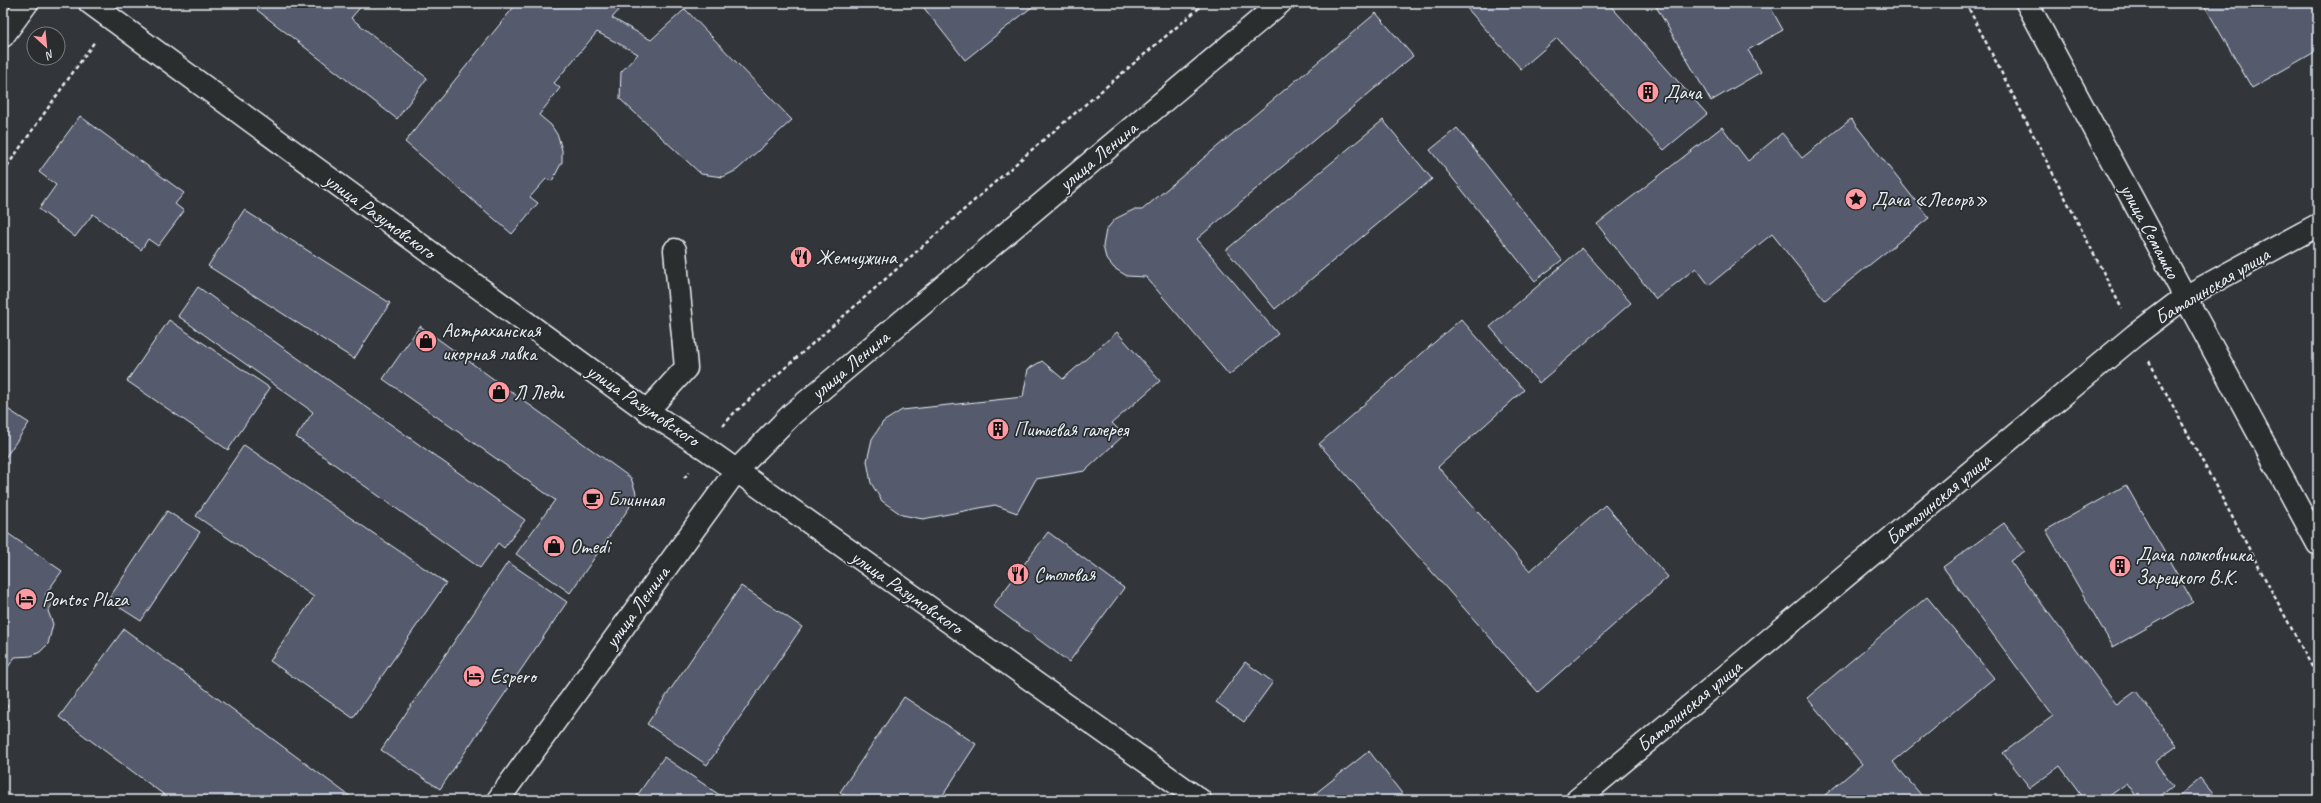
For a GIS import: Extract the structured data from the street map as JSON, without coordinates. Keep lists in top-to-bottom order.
{
  "streets": {
    "street": [
      "улица Ленина",
      "улица Разумовского",
      "улица Семашко",
      "Баталинская улица"
    ]
  },
  "crossings": [
    ["улица Ленина", "улица Разумовского"],
    ["улица Семашко", "Баталинская улица"]
  ],
  "places": {
    "building": ["Дача", "Питьевая галерея", "Дача полковника Зарецкого В.К."],
    "place": ["Дача «Лесоръ»"],
    "restaurant": ["Жемчужина", "Столовая"],
    "shop": ["Астраханская икорная лавка", "Л Леди", "Omedi"],
    "cafe": ["Блинная"],
    "hotel": ["Pontos Plaza", "Espero"]
  },
  "north": "bottom right"
}
